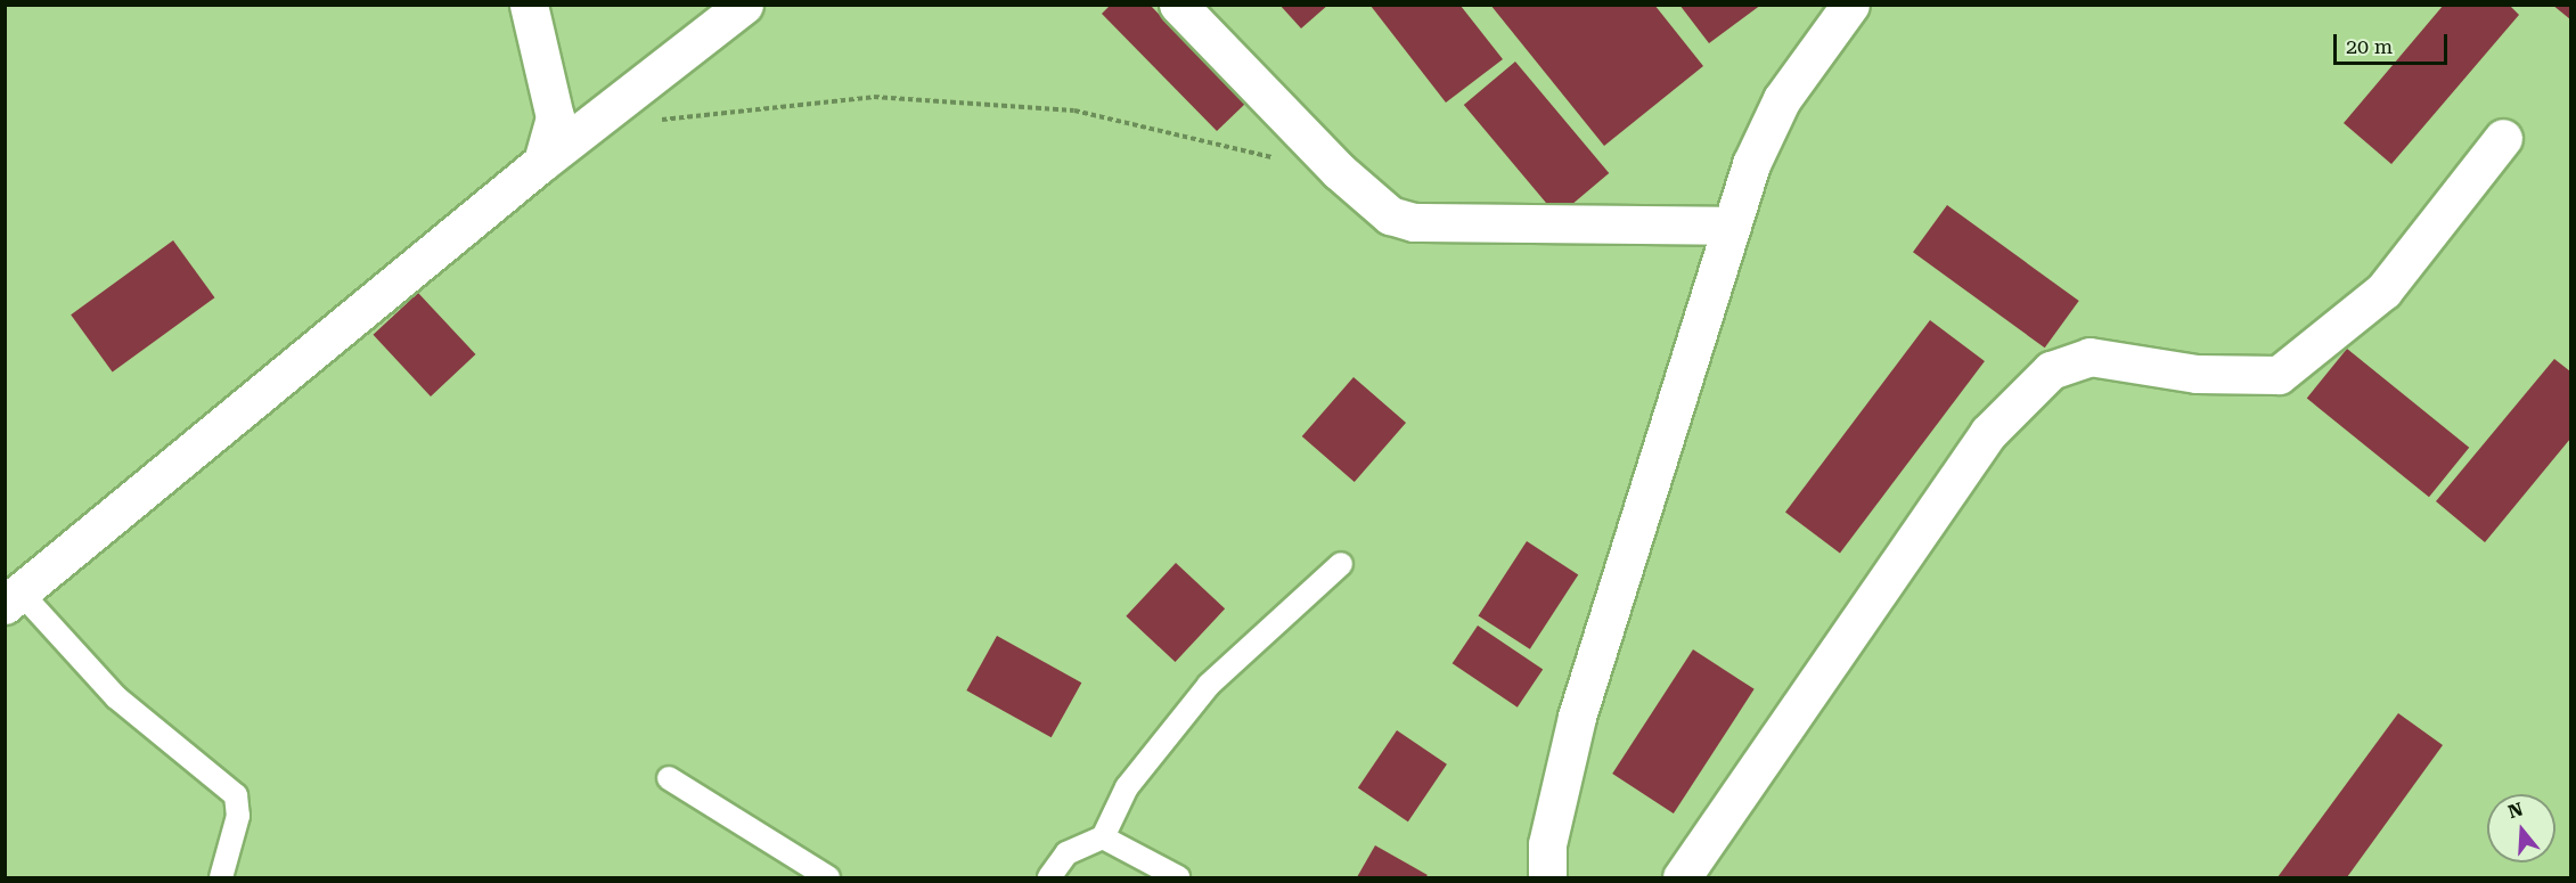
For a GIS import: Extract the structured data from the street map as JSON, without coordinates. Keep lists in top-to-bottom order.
{
  "scale_bar": "20 m",
  "north": "top"
}
